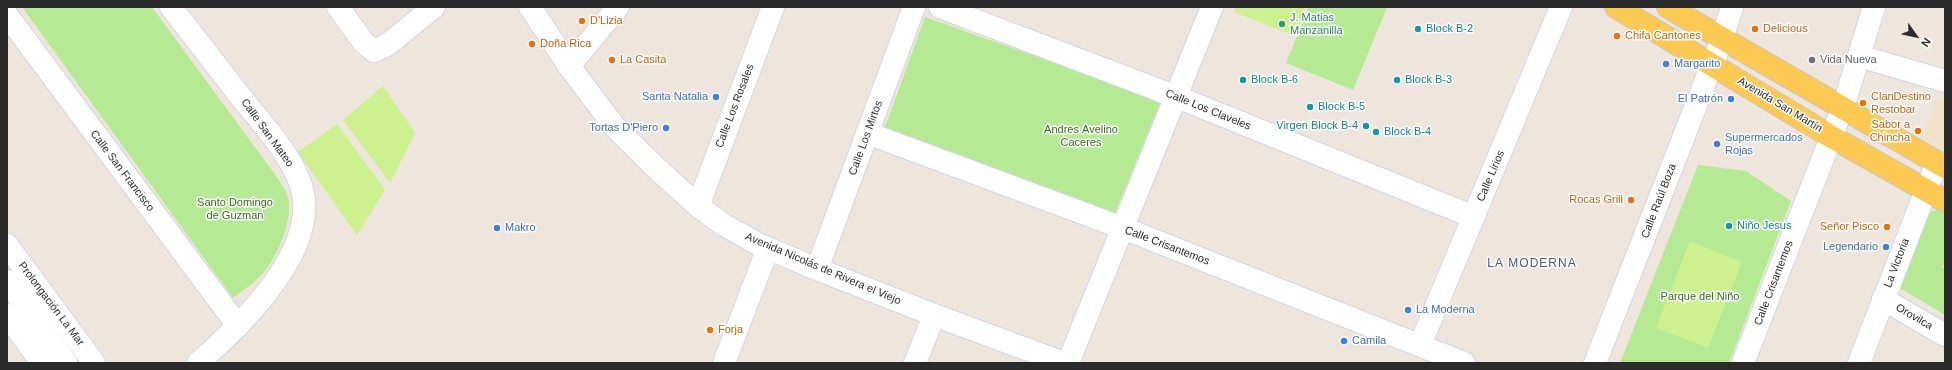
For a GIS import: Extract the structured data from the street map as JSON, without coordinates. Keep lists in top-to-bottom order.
{
  "streets": {
    "main road": ["Avenida San Martín"],
    "street": [
      "Calle Los Rosales",
      "Calle Los Claveles",
      "Calle San Mateo",
      "Calle Los Mirtos",
      "Calle San Francisco",
      "Calle Lirios",
      "Calle Raúl Boza",
      "Calle Crisantemos",
      "La Victoria",
      "Avenida Nicolás de Rivera el Viejo",
      "Prolongación La Mar",
      "Orovilca"
    ]
  },
  "crossings": [
    ["Avenida San Martín", "Calle Raúl Boza"],
    ["Avenida San Martín", "Calle Crisantemos"],
    ["Avenida San Martín", "La Victoria"],
    ["Calle Los Rosales", "Avenida Nicolás de Rivera el Viejo"],
    ["Calle Los Claveles", "Calle Lirios"],
    ["Calle San Mateo", "Calle San Francisco"],
    ["Calle Los Mirtos", "Calle Crisantemos"],
    ["Calle Los Mirtos", "Avenida Nicolás de Rivera el Viejo"],
    ["Calle Lirios", "Calle Crisantemos"],
    ["La Victoria", "Orovilca"]
  ],
  "districts": ["LA MODERNA"],
  "parks": ["Andres Avelino Caceres", "Santo Domingo de Guzman", "Parque del Niño"],
  "places": [
    "D'Lizia",
    "J. Matias Manzanilla",
    "Block B-2",
    "Delicious",
    "Chifa Cantones",
    "Doña Rica",
    "La Casita",
    "Vida Nueva",
    "Margarito",
    "Block B-6",
    "Block B-3",
    "Santa Natalia",
    "El Patrón",
    "ClanDestino Restobar",
    "Block B-5",
    "Virgen Block B-4",
    "Tortas D'Piero",
    "Sabor a Chincha",
    "Block B-4",
    "Supermercados Rojas",
    "Rocas Grill",
    "Niño Jesus",
    "Señor Pisco",
    "Makro",
    "Legendario",
    "La Moderna",
    "Forja",
    "Camila"
  ],
  "north": "bottom right"
}
